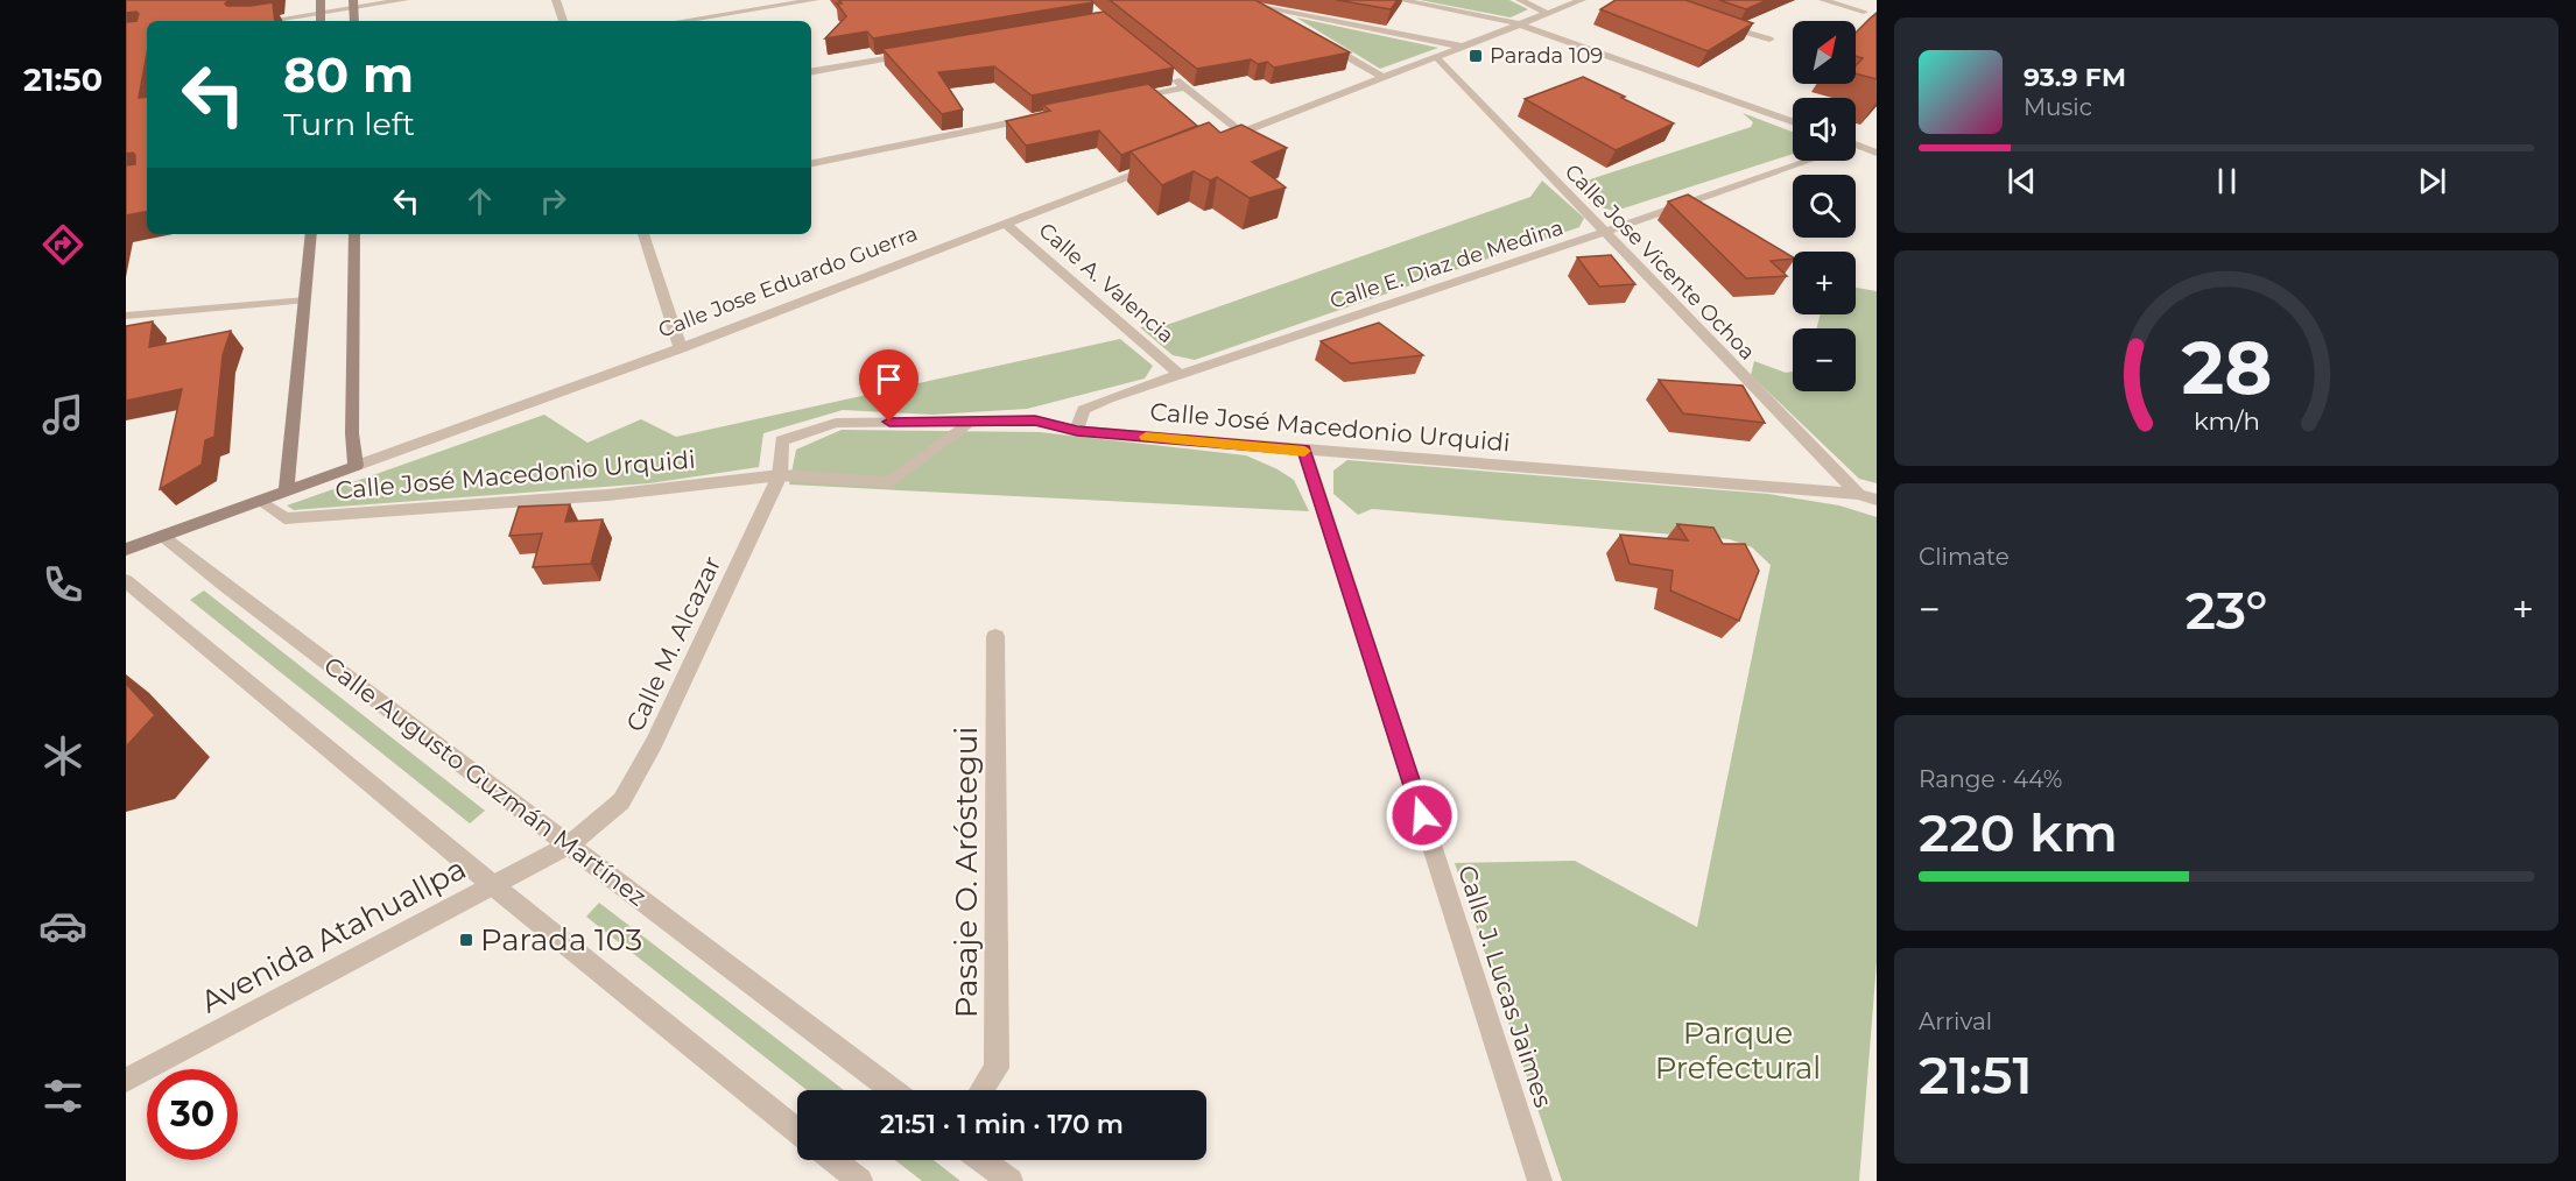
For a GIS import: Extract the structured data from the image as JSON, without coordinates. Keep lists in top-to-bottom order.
{
  "streets": {
    "main road": ["Calle Jose Eduardo Guerra"],
    "street": [
      "Calle Jose Vicente Ochoa",
      "Calle E. Diaz de Medina",
      "Calle A. Valencia",
      "Calle José Macedonio Urquidi",
      "Calle M. Alcazar",
      "Calle Augusto Guzmán Martínez",
      "Pasaje O. Aróstegui",
      "Avenida Atahuallpa",
      "Calle J. Lucas Jaimes"
    ]
  },
  "crossings": [
    ["Calle Jose Vicente Ochoa", "Calle E. Diaz de Medina"],
    ["Calle Jose Vicente Ochoa", "Calle José Macedonio Urquidi"],
    ["Calle E. Diaz de Medina", "Calle A. Valencia"],
    ["Calle E. Diaz de Medina", "Calle José Macedonio Urquidi"],
    ["Calle Jose Eduardo Guerra", "Calle A. Valencia"],
    ["Calle Jose Eduardo Guerra", "Calle José Macedonio Urquidi"],
    ["Calle Jose Eduardo Guerra", "Calle Augusto Guzmán Martínez"],
    ["Calle José Macedonio Urquidi", "Calle M. Alcazar"],
    ["Calle José Macedonio Urquidi", "Calle J. Lucas Jaimes"],
    ["Calle M. Alcazar", "Calle Augusto Guzmán Martínez"],
    ["Calle M. Alcazar", "Avenida Atahuallpa"],
    ["Calle Augusto Guzmán Martínez", "Avenida Atahuallpa"]
  ],
  "parks": ["Parque Prefectural"],
  "places": {
    "transit": ["Parada 109", "Parada 103"]
  },
  "north": "top right",
  "page": {
    "tabs": "21:50",
    "map_buttons": ["+", "−"],
    "turn": ["80 m", "Turn left"],
    "song": ["93.9 FM", "Music"],
    "tile": [
      "Climate",
      ["Range · 44%", "220 km"],
      ["Arrival", "21:51"]
    ],
    "heat": ["−", "23°", "+"],
    "limit": "30",
    "trip": "21:51 · 1 min · 170 m",
    "gauge": ["28", "km/h"]
  }
}
